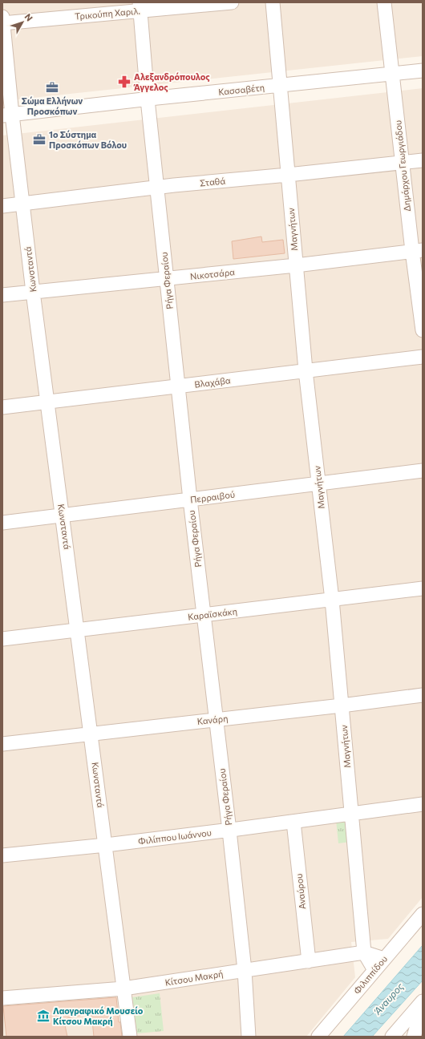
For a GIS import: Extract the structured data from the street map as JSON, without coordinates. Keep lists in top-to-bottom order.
{
  "streets": {
    "street": [
      "Τρικούπη Χαριλ.",
      "Κασσαβέτη",
      "Δημάρχου Γεωργιάδου",
      "Σταθά",
      "Μαγνήτων",
      "Κωνσταντά",
      "Νικοτσάρα",
      "Ρήγα Φεραίου",
      "Βλαχάβα",
      "Περραιβού",
      "Καραϊσκάκη",
      "Κανάρη",
      "Φιλίππου Ιωάννου",
      "Αναύρου",
      "Φιλιππίδου",
      "Κίτσου Μακρή"
    ]
  },
  "crossings": [
    ["Τρικούπη Χαριλ.", "Κωνσταντά"],
    ["Τρικούπη Χαριλ.", "Ρήγα Φεραίου"],
    ["Κασσαβέτη", "Δημάρχου Γεωργιάδου"],
    ["Κασσαβέτη", "Μαγνήτων"],
    ["Κασσαβέτη", "Κωνσταντά"],
    ["Κασσαβέτη", "Ρήγα Φεραίου"],
    ["Δημάρχου Γεωργιάδου", "Σταθά"],
    ["Δημάρχου Γεωργιάδου", "Νικοτσάρα"],
    ["Σταθά", "Μαγνήτων"],
    ["Σταθά", "Κωνσταντά"],
    ["Σταθά", "Ρήγα Φεραίου"],
    ["Μαγνήτων", "Νικοτσάρα"],
    ["Μαγνήτων", "Βλαχάβα"],
    ["Μαγνήτων", "Περραιβού"],
    ["Μαγνήτων", "Καραϊσκάκη"],
    ["Μαγνήτων", "Κανάρη"],
    ["Μαγνήτων", "Φιλίππου Ιωάννου"],
    ["Μαγνήτων", "Φιλιππίδου"],
    ["Μαγνήτων", "Κίτσου Μακρή"],
    ["Κωνσταντά", "Νικοτσάρα"],
    ["Κωνσταντά", "Βλαχάβα"],
    ["Κωνσταντά", "Περραιβού"],
    ["Κωνσταντά", "Καραϊσκάκη"],
    ["Κωνσταντά", "Κανάρη"],
    ["Κωνσταντά", "Φιλίππου Ιωάννου"],
    ["Κωνσταντά", "Κίτσου Μακρή"],
    ["Νικοτσάρα", "Ρήγα Φεραίου"],
    ["Ρήγα Φεραίου", "Βλαχάβα"],
    ["Ρήγα Φεραίου", "Περραιβού"],
    ["Ρήγα Φεραίου", "Καραϊσκάκη"],
    ["Ρήγα Φεραίου", "Κανάρη"],
    ["Ρήγα Φεραίου", "Φιλίππου Ιωάννου"],
    ["Ρήγα Φεραίου", "Κίτσου Μακρή"],
    ["Φιλίππου Ιωάννου", "Αναύρου"],
    ["Αναύρου", "Κίτσου Μακρή"],
    ["Φιλιππίδου", "Κίτσου Μακρή"]
  ],
  "water": ["Άναυρος"],
  "places": {
    "pharmacy": ["Αλεξανδρόπουλος Άγγελος"],
    "office": ["Σώμα Ελλήνων Προσκόπων", "1ο Σύστημα Προσκόπων Βόλου"],
    "museum": ["Λαογραφικό Μουσείο Κίτσου Μακρή"]
  },
  "north": "top right"
}
